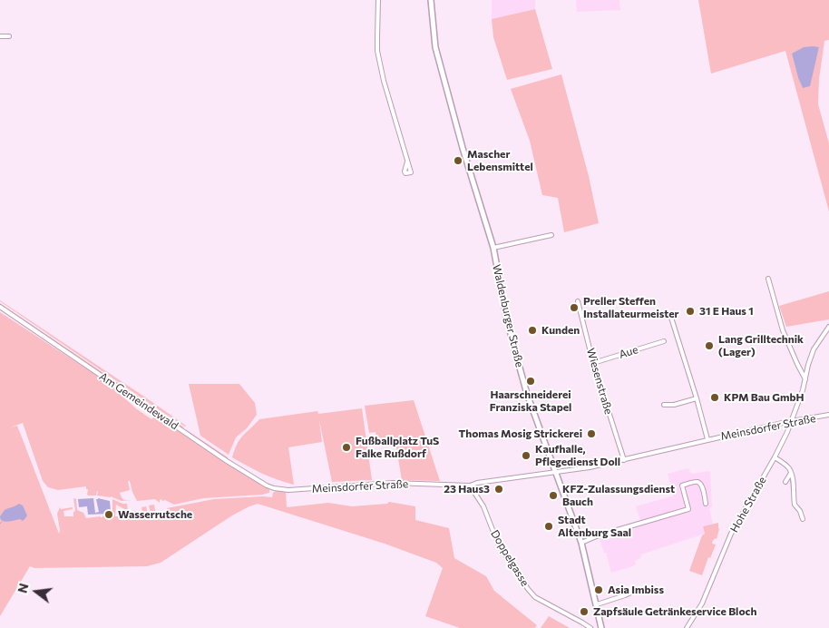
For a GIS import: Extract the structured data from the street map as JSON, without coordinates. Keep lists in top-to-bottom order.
{
  "streets": {
    "main road": ["Waldenburger Straße"],
    "street": [
      "Aue",
      "Wiesenstraße",
      "Am Gemeindewald",
      "Meinsdorfer Straße",
      "Hohe Straße",
      "Doppelgasse"
    ]
  },
  "crossings": [
    ["Waldenburger Straße", "Meinsdorfer Straße"],
    ["Aue", "Wiesenstraße"],
    ["Wiesenstraße", "Meinsdorfer Straße"],
    ["Am Gemeindewald", "Meinsdorfer Straße"],
    ["Meinsdorfer Straße", "Hohe Straße"],
    ["Meinsdorfer Straße", "Doppelgasse"]
  ],
  "places": [
    "Mascher Lebensmittel",
    "Preller Steffen Installateurmeister",
    "31 E Haus 1",
    "Kunden",
    "Lang Grilltechnik (Lager)",
    "Haarschneiderei Franziska Stapel",
    "KPM Bau GmbH",
    "Thomas Mosig Strickerei",
    "Fußballplatz TuS Falke Rußdorf",
    "Kaufhalle, Pflegedienst Doll",
    "23 Haus3",
    "KFZ-Zulassungsdienst Bauch",
    "Wasserrutsche",
    "Stadt Altenburg Saal",
    "Asia Imbiss",
    "Zapfsäule Getränkeservice Bloch"
  ],
  "north": "left"
}
